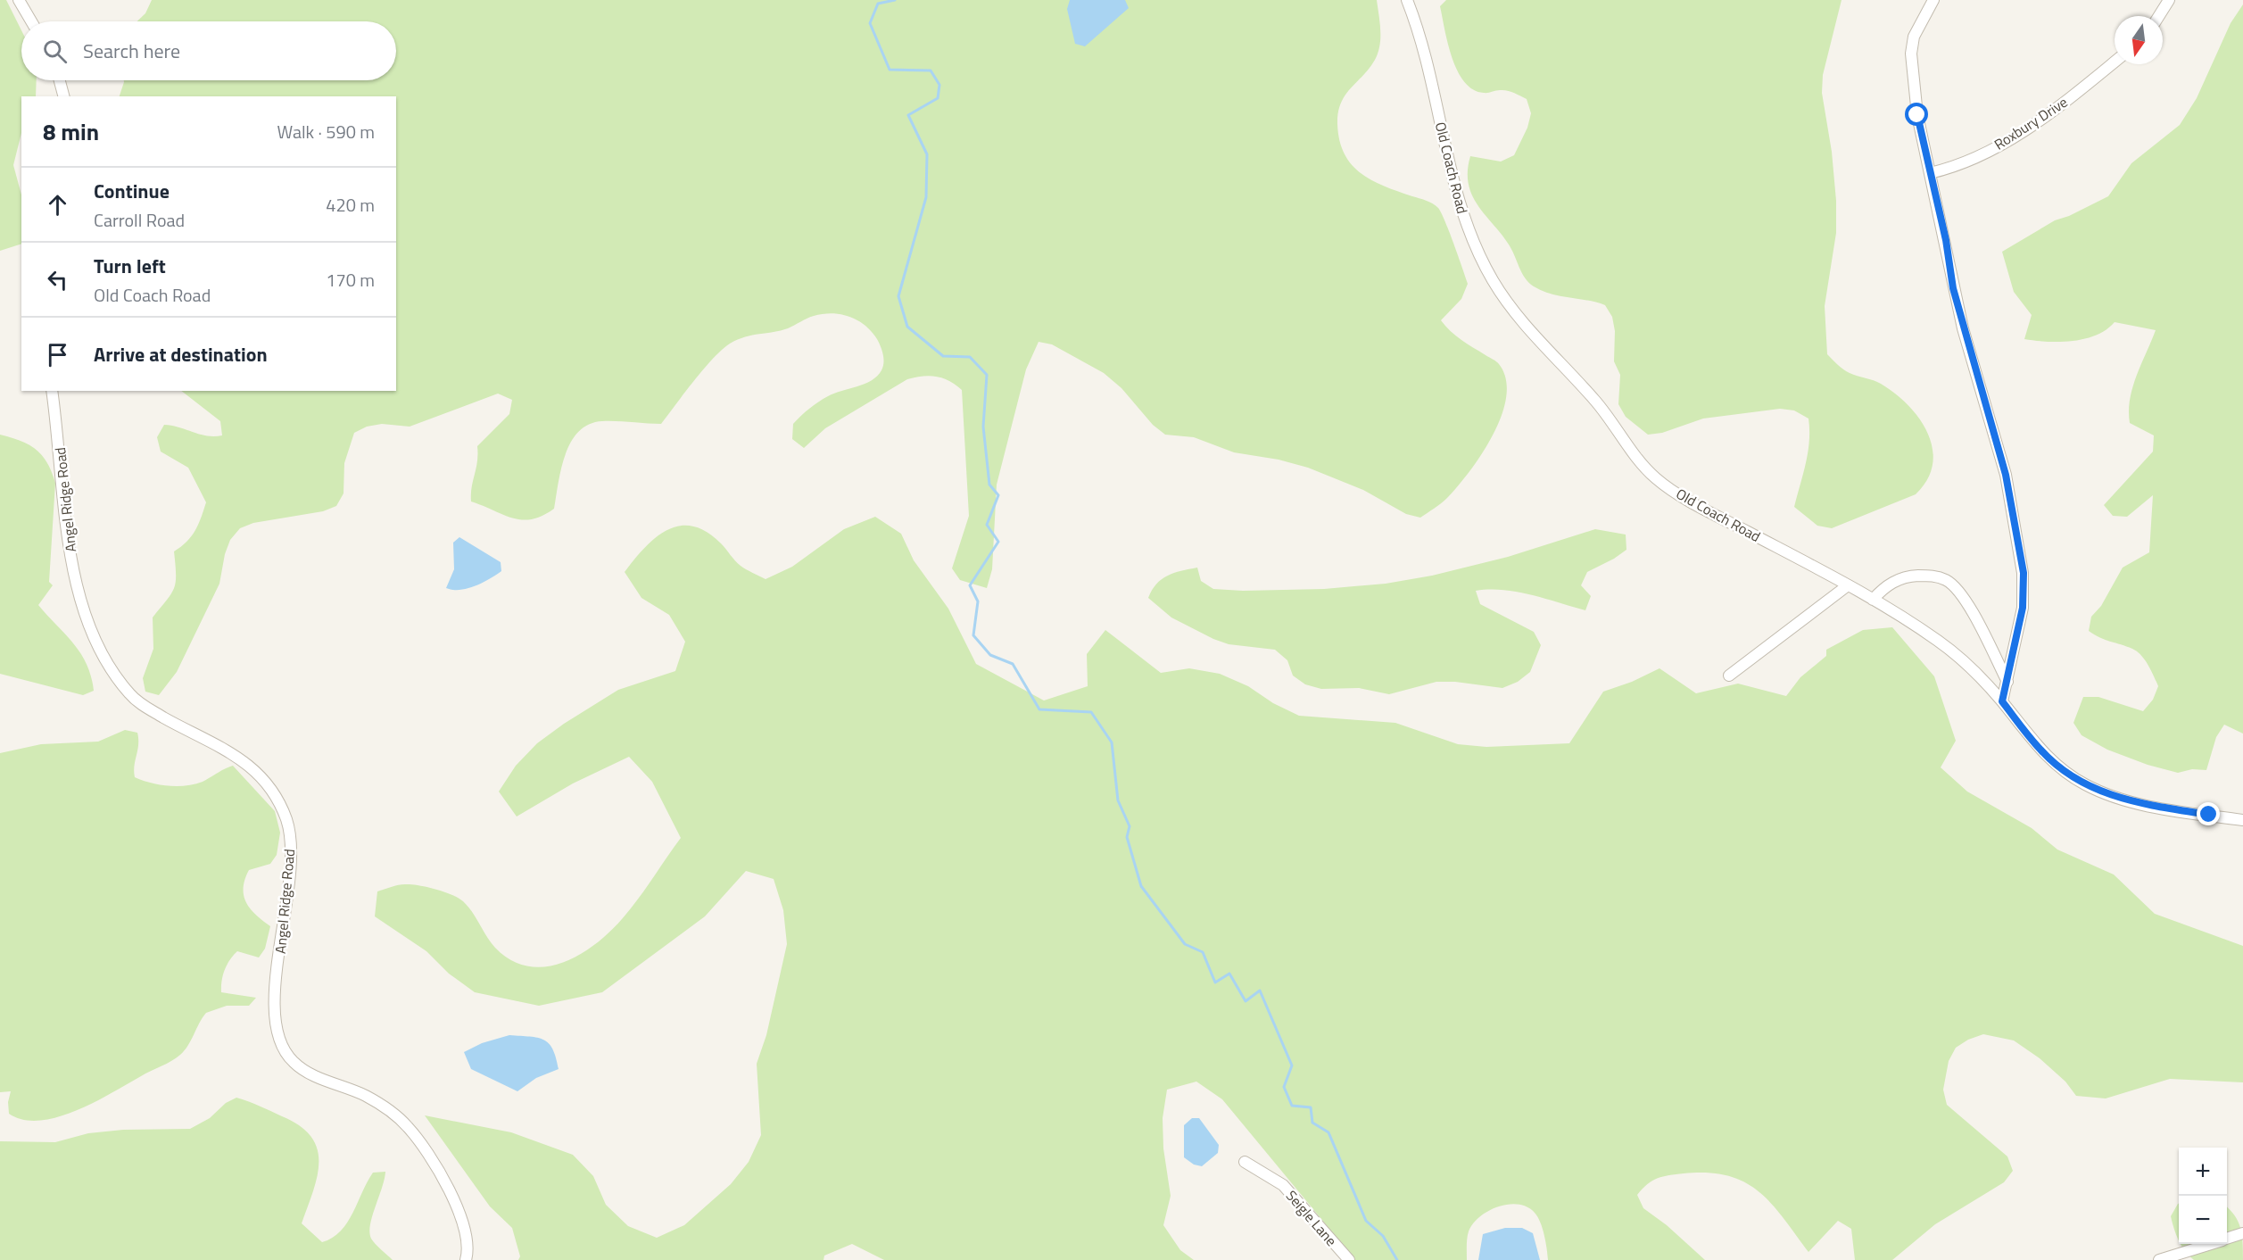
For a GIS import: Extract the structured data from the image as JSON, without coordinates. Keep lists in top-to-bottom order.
{
  "streets": {
    "street": [
      "Roxbury Drive",
      "Old Coach Road",
      "Angel Ridge Road",
      "Seigle Lane"
    ]
  },
  "north": "bottom",
  "page": {
    "search": "Search here",
    "heading": ["8 min", "Walk · 590 m"],
    "list": [
      ["Continue", "Carroll Road", "420 m"],
      ["Turn left", "Old Coach Road", "170 m"],
      "Arrive at destination"
    ],
    "map_buttons": ["+", "−"]
  }
}
